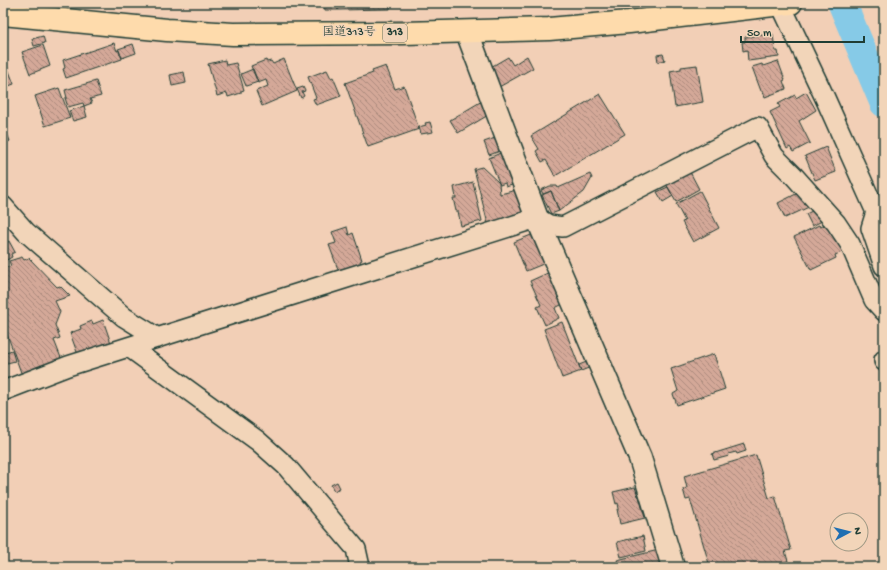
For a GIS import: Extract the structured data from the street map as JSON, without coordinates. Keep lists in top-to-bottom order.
{
  "streets": {
    "highway": ["国道313号", "313"]
  },
  "scale_bar": "50 m",
  "north": "right"
}
